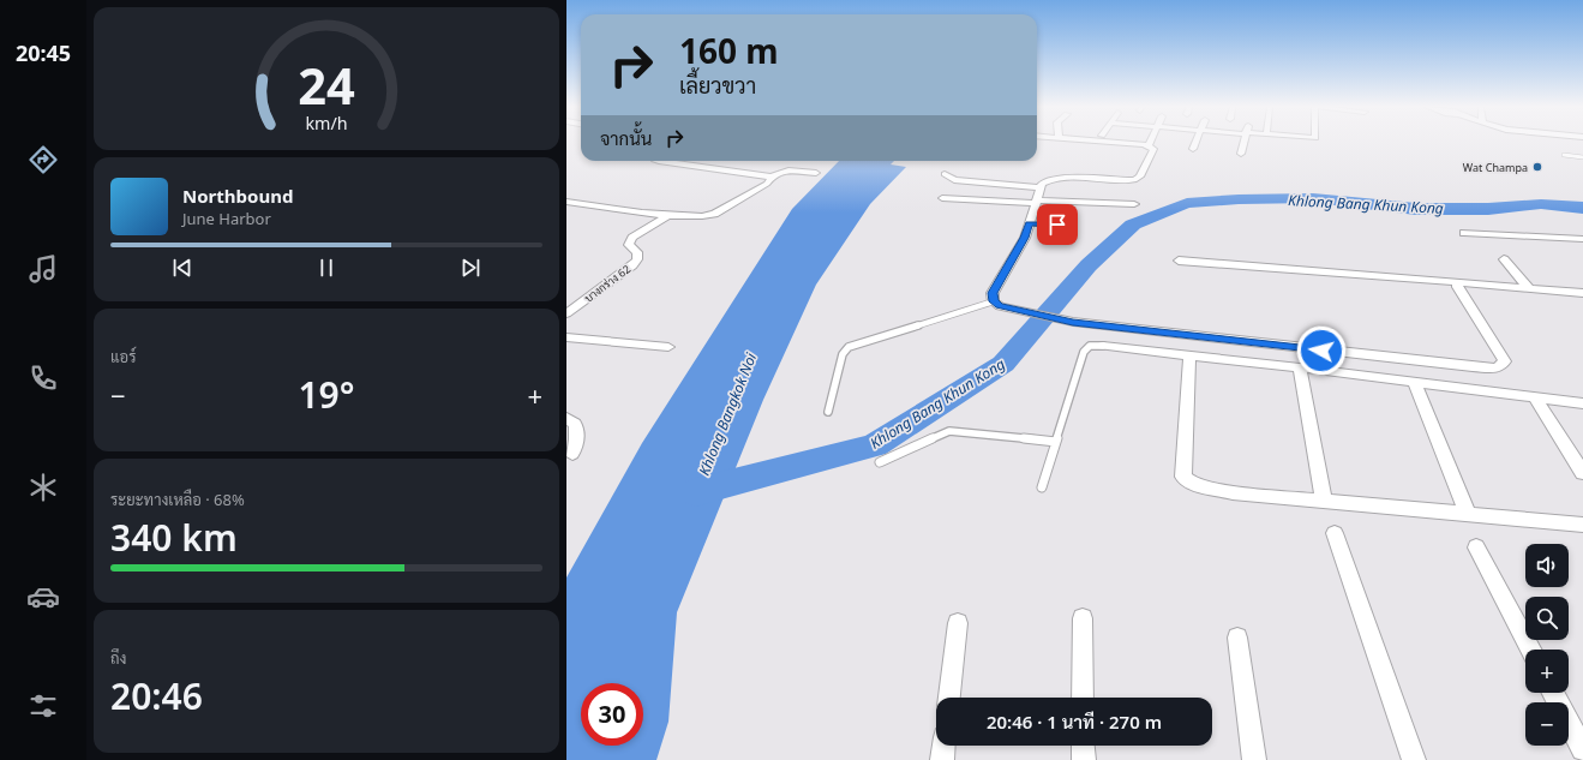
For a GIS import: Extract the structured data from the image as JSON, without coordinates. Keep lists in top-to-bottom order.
{
  "streets": {
    "street": ["บางกร่าง 62"]
  },
  "water": ["Khlong Bang Khun Kong", "Khlong Bangkok Noi"],
  "places": ["Wat Champa"],
  "page": {
    "tabs": "20:45",
    "turn": ["160 m", "เลี้ยวขวา"],
    "then": "จากนั้น",
    "song": ["Northbound", "June Harbor"],
    "tile": [
      "แอร์",
      ["ระยะทางเหลือ · 68%", "340 km"],
      ["ถึง", "20:46"]
    ],
    "heat": ["−", "19°", "+"],
    "map_buttons": ["+", "−"],
    "limit": "30",
    "trip": "20:46 · 1 นาที · 270 m",
    "gauge": ["24", "km/h"]
  }
}
